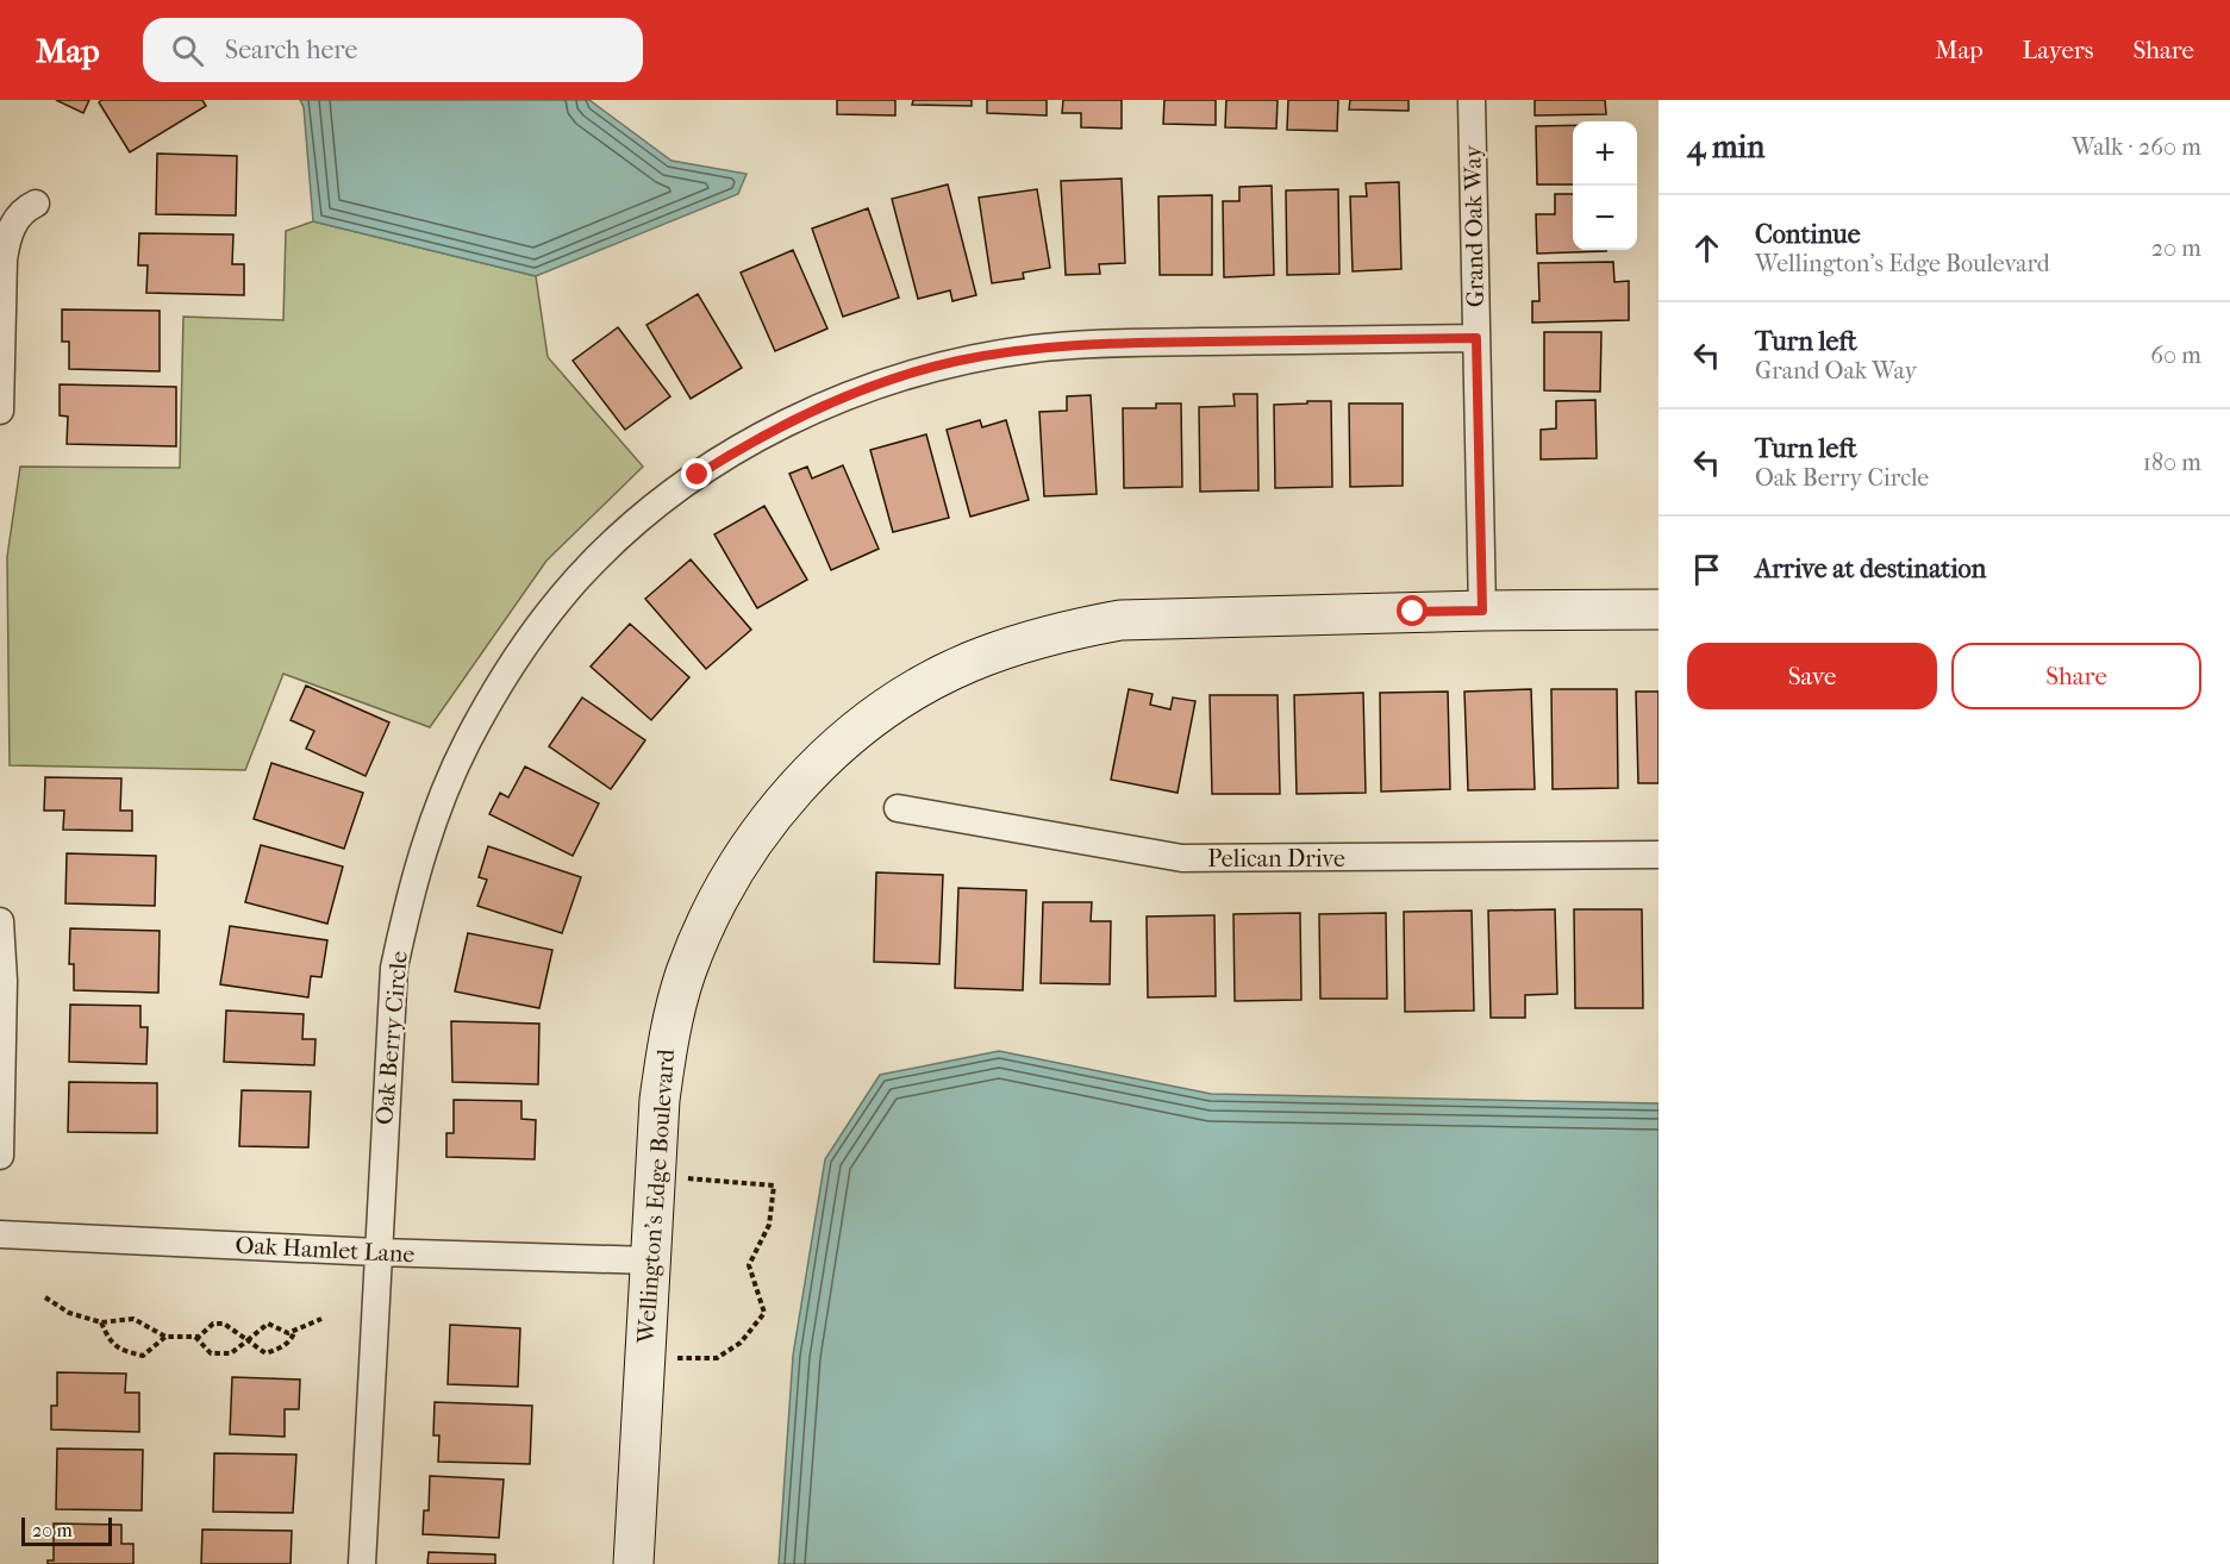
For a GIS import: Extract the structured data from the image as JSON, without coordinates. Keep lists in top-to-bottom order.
{
  "streets": {
    "street": [
      "Grand Oak Way",
      "Pelican Drive",
      "Oak Berry Circle",
      "Wellington's Edge Boulevard",
      "Oak Hamlet Lane"
    ]
  },
  "crossings": [
    ["Grand Oak Way", "Oak Berry Circle"],
    ["Grand Oak Way", "Wellington's Edge Boulevard"],
    ["Oak Berry Circle", "Oak Hamlet Lane"],
    ["Wellington's Edge Boulevard", "Oak Hamlet Lane"]
  ],
  "scale_bar": "20 m",
  "page": {
    "header": "Map",
    "search": "Search here",
    "nav": ["Map", "Layers", "Share"],
    "heading": ["4 min", "Walk · 260 m"],
    "map_buttons": ["+", "−"],
    "list": [
      ["Continue", "Wellington's Edge Boulevard", "20 m"],
      ["Turn left", "Grand Oak Way", "60 m"],
      ["Turn left", "Oak Berry Circle", "180 m"],
      "Arrive at destination"
    ],
    "buttons": ["Save", "Share"],
    "scale": "20 m"
  }
}
